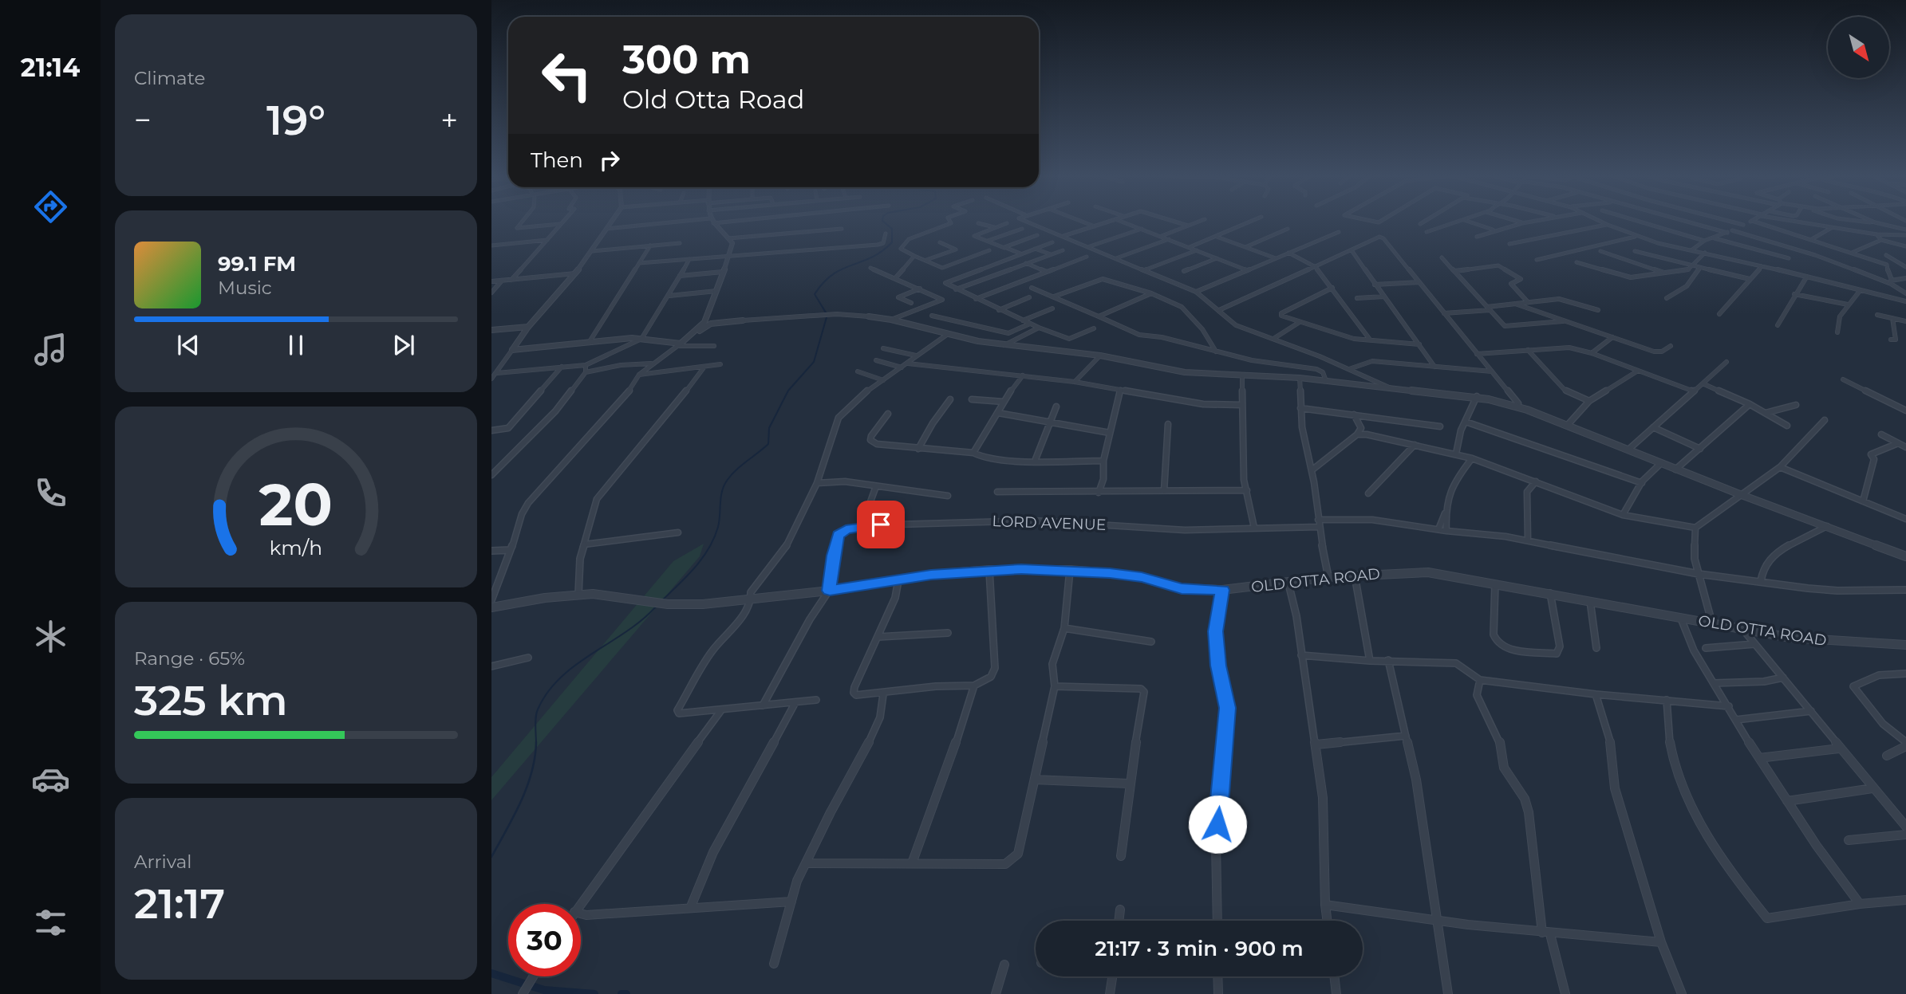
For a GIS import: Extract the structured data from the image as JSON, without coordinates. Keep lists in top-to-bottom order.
{
  "streets": {
    "street": ["LORD AVENUE", "OLD OTTA ROAD"]
  },
  "crossings": [
    ["LORD AVENUE", "OLD OTTA ROAD"]
  ],
  "north": "bottom right",
  "page": {
    "tabs": "21:14",
    "tile": [
      "Climate",
      ["Range · 65%", "325 km"],
      ["Arrival", "21:17"]
    ],
    "turn": ["300 m", "Old Otta Road"],
    "heat": ["−", "19°", "+"],
    "then": "Then",
    "song": ["99.1 FM", "Music"],
    "limit": "30",
    "trip": "21:17 · 3 min · 900 m",
    "gauge": ["20", "km/h"]
  }
}
